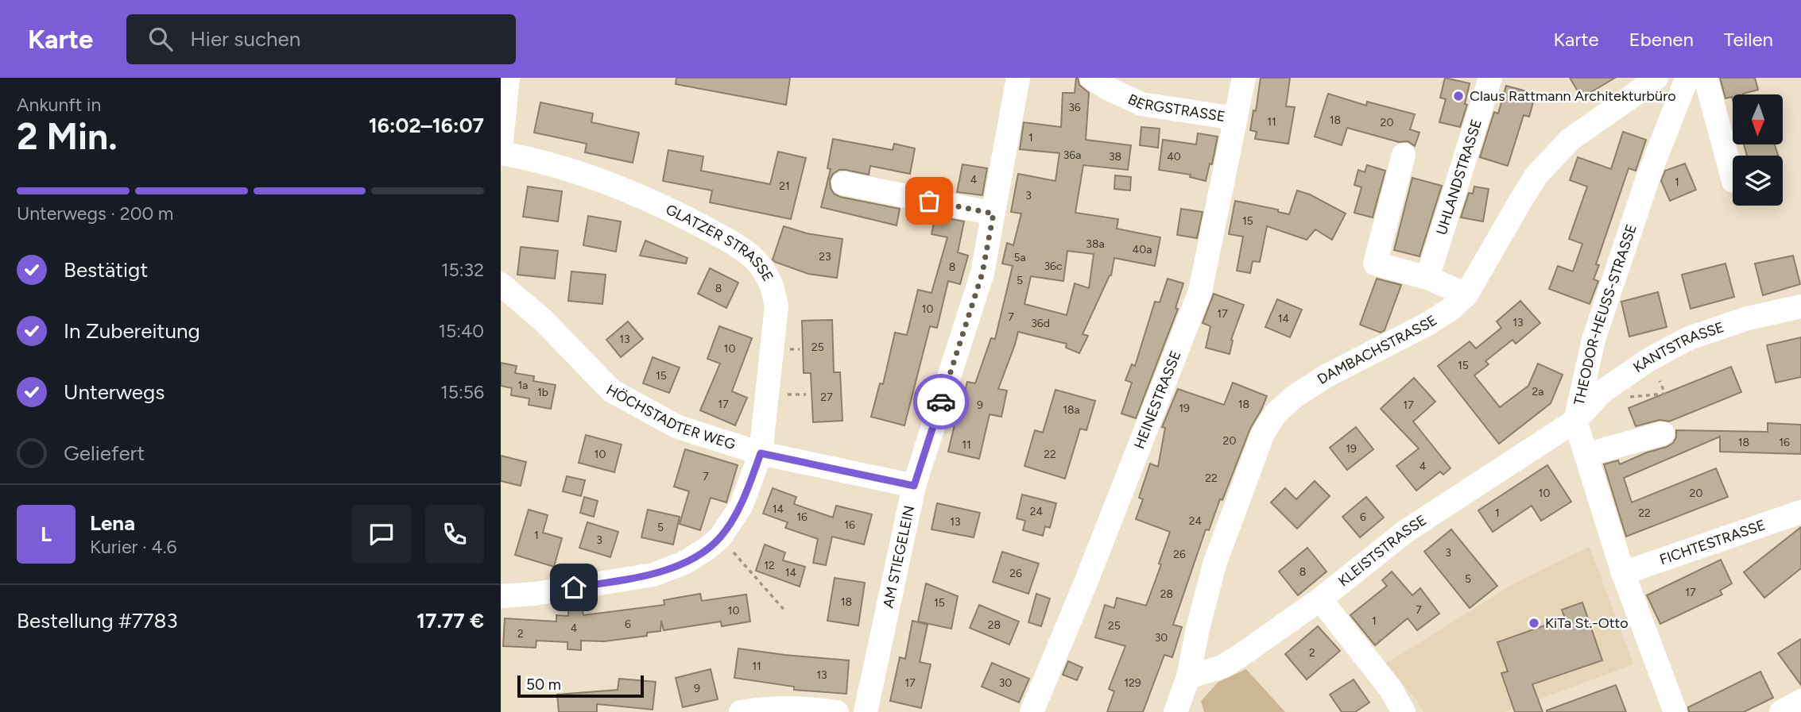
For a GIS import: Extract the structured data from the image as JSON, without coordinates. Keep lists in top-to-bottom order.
{
  "streets": {
    "street": [
      "BERGSTRASSE",
      "UHLANDSTRASSE",
      "GLATZER STRASSE",
      "THEODOR-HEUSS-STRASSE",
      "KANTSTRASSE",
      "DAMBACHSTRASSE",
      "HEINESTRASSE",
      "HÖCHSTADTER WEG",
      "FICHTESTRASSE",
      "KLEISTSTRASSE",
      "AM STIEGELEIN"
    ]
  },
  "crossings": [
    ["BERGSTRASSE", "HEINESTRASSE"],
    ["GLATZER STRASSE", "HÖCHSTADTER WEG"],
    ["THEODOR-HEUSS-STRASSE", "KANTSTRASSE"],
    ["THEODOR-HEUSS-STRASSE", "FICHTESTRASSE"],
    ["THEODOR-HEUSS-STRASSE", "KLEISTSTRASSE"],
    ["KANTSTRASSE", "KLEISTSTRASSE"],
    ["DAMBACHSTRASSE", "KLEISTSTRASSE"],
    ["HÖCHSTADTER WEG", "AM STIEGELEIN"]
  ],
  "places": ["Claus Rattmann Architekturbüro", "KiTa St.-Otto"],
  "house_numbers": [
    "36",
    "18",
    "11",
    "20",
    "1",
    "36a",
    "38",
    "40",
    "4",
    "1",
    "21",
    "3",
    "15",
    "38a",
    "40a",
    "23",
    "5a",
    "36c",
    "8",
    "5",
    "8",
    "10",
    "17",
    "7",
    "14",
    "13",
    "36d",
    "13",
    "25",
    "10",
    "15",
    "15",
    "1a",
    "2a",
    "1b",
    "27",
    "17",
    "18",
    "9",
    "17",
    "19",
    "18a",
    "20",
    "18",
    "16",
    "11",
    "19",
    "10",
    "22",
    "4",
    "7",
    "22",
    "10",
    "20",
    "14",
    "24",
    "1",
    "22",
    "16",
    "6",
    "24",
    "13",
    "16",
    "5",
    "1",
    "3",
    "3",
    "26",
    "12",
    "8",
    "14",
    "26",
    "5",
    "17",
    "28",
    "18",
    "15",
    "7",
    "10",
    "1",
    "6",
    "28",
    "25",
    "4",
    "2",
    "30",
    "2",
    "11",
    "13",
    "17",
    "30",
    "129",
    "9"
  ],
  "scale_bar": "50 m",
  "north": "bottom",
  "page": {
    "header": "Karte",
    "search": "Hier suchen",
    "nav": ["Karte", "Ebenen", "Teilen"],
    "heading": ["2 Min.", "Ankunft in", "16:02–16:07"],
    "panel": [
      "Lena",
      "Kurier · 4.6",
      "Bestellung #7783",
      "17.77 €"
    ],
    "bar": "Unterwegs · 200 m",
    "list": [
      ["Bestätigt", "15:32"],
      ["In Zubereitung", "15:40"],
      ["Unterwegs", "15:56"],
      "Geliefert"
    ],
    "round": "L",
    "scale": "50 m"
  }
}
